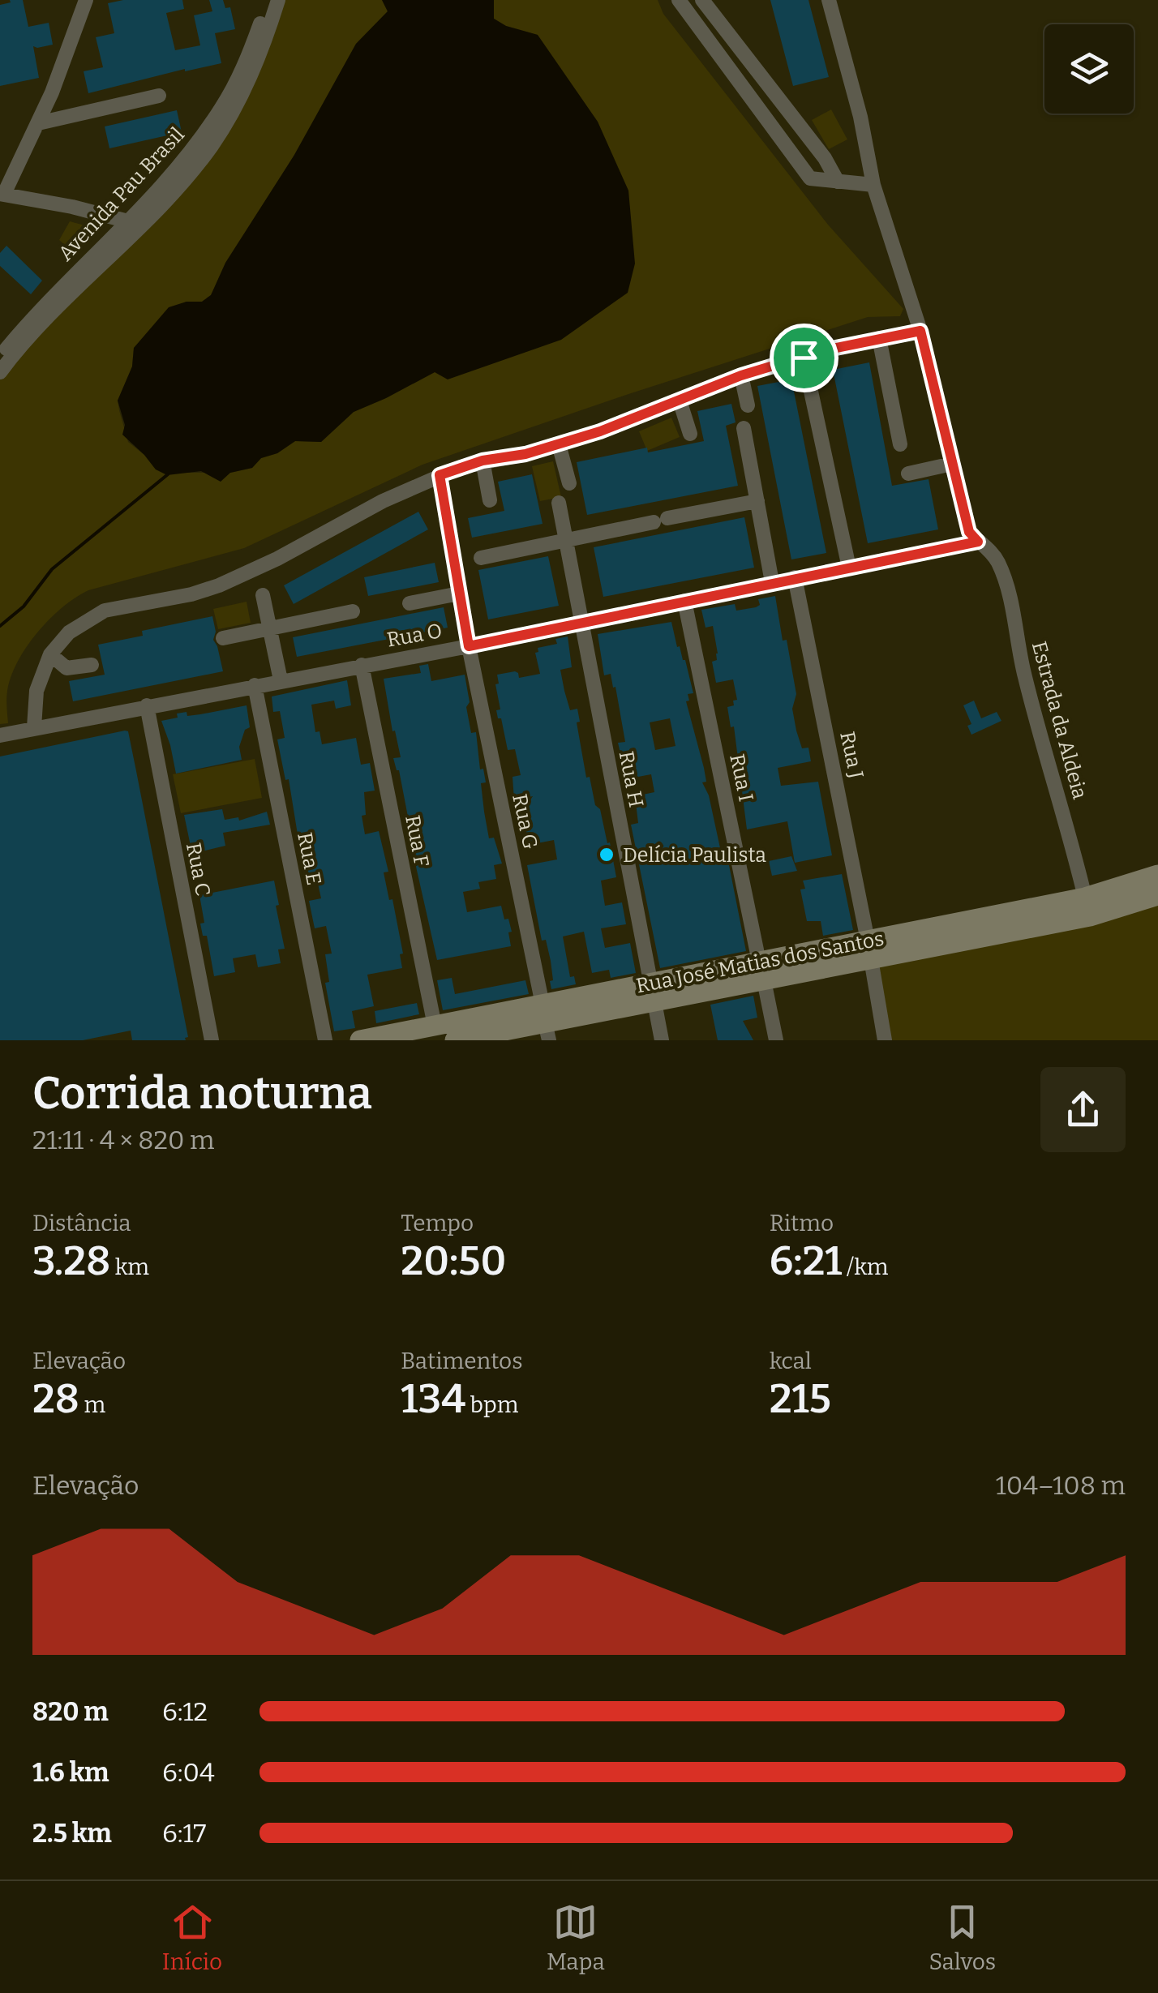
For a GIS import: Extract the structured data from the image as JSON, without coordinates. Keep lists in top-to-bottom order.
{
  "streets": {
    "main road": ["Rua José Matias dos Santos"],
    "street": [
      "Avenida Pau Brasil",
      "Rua O",
      "Estrada da Aldeia",
      "Rua J",
      "Rua I",
      "Rua H",
      "Rua G",
      "Rua F",
      "Rua E",
      "Rua C"
    ]
  },
  "crossings": [
    ["Rua O", "Estrada da Aldeia"],
    ["Rua O", "Rua J"],
    ["Rua O", "Rua I"],
    ["Rua O", "Rua H"],
    ["Rua O", "Rua G"],
    ["Rua O", "Rua F"],
    ["Rua O", "Rua E"],
    ["Rua O", "Rua C"],
    ["Estrada da Aldeia", "Rua José Matias dos Santos"],
    ["Rua J", "Rua José Matias dos Santos"],
    ["Rua I", "Rua José Matias dos Santos"],
    ["Rua H", "Rua José Matias dos Santos"],
    ["Rua G", "Rua José Matias dos Santos"],
    ["Rua F", "Rua José Matias dos Santos"]
  ],
  "places": ["Delícia Paulista"],
  "page": {
    "heading": ["Corrida noturna", "21:11 · 4 × 820 m"],
    "stats": [
      ["Distância", "3.28 km"],
      ["Tempo", "20:50"],
      ["Ritmo", "6:21 /km"],
      ["Elevação", "28 m"],
      ["Batimentos", "134 bpm"],
      ["kcal", "215"]
    ],
    "chart": ["Elevação", "104–108 m"],
    "list": [
      {
        "name": "820 m",
        "note": "6:12"
      },
      {
        "name": "1.6 km",
        "note": "6:04"
      },
      {
        "name": "2.5 km",
        "note": "6:17"
      }
    ],
    "tabs": ["Início", "Mapa", "Salvos"]
  }
}
